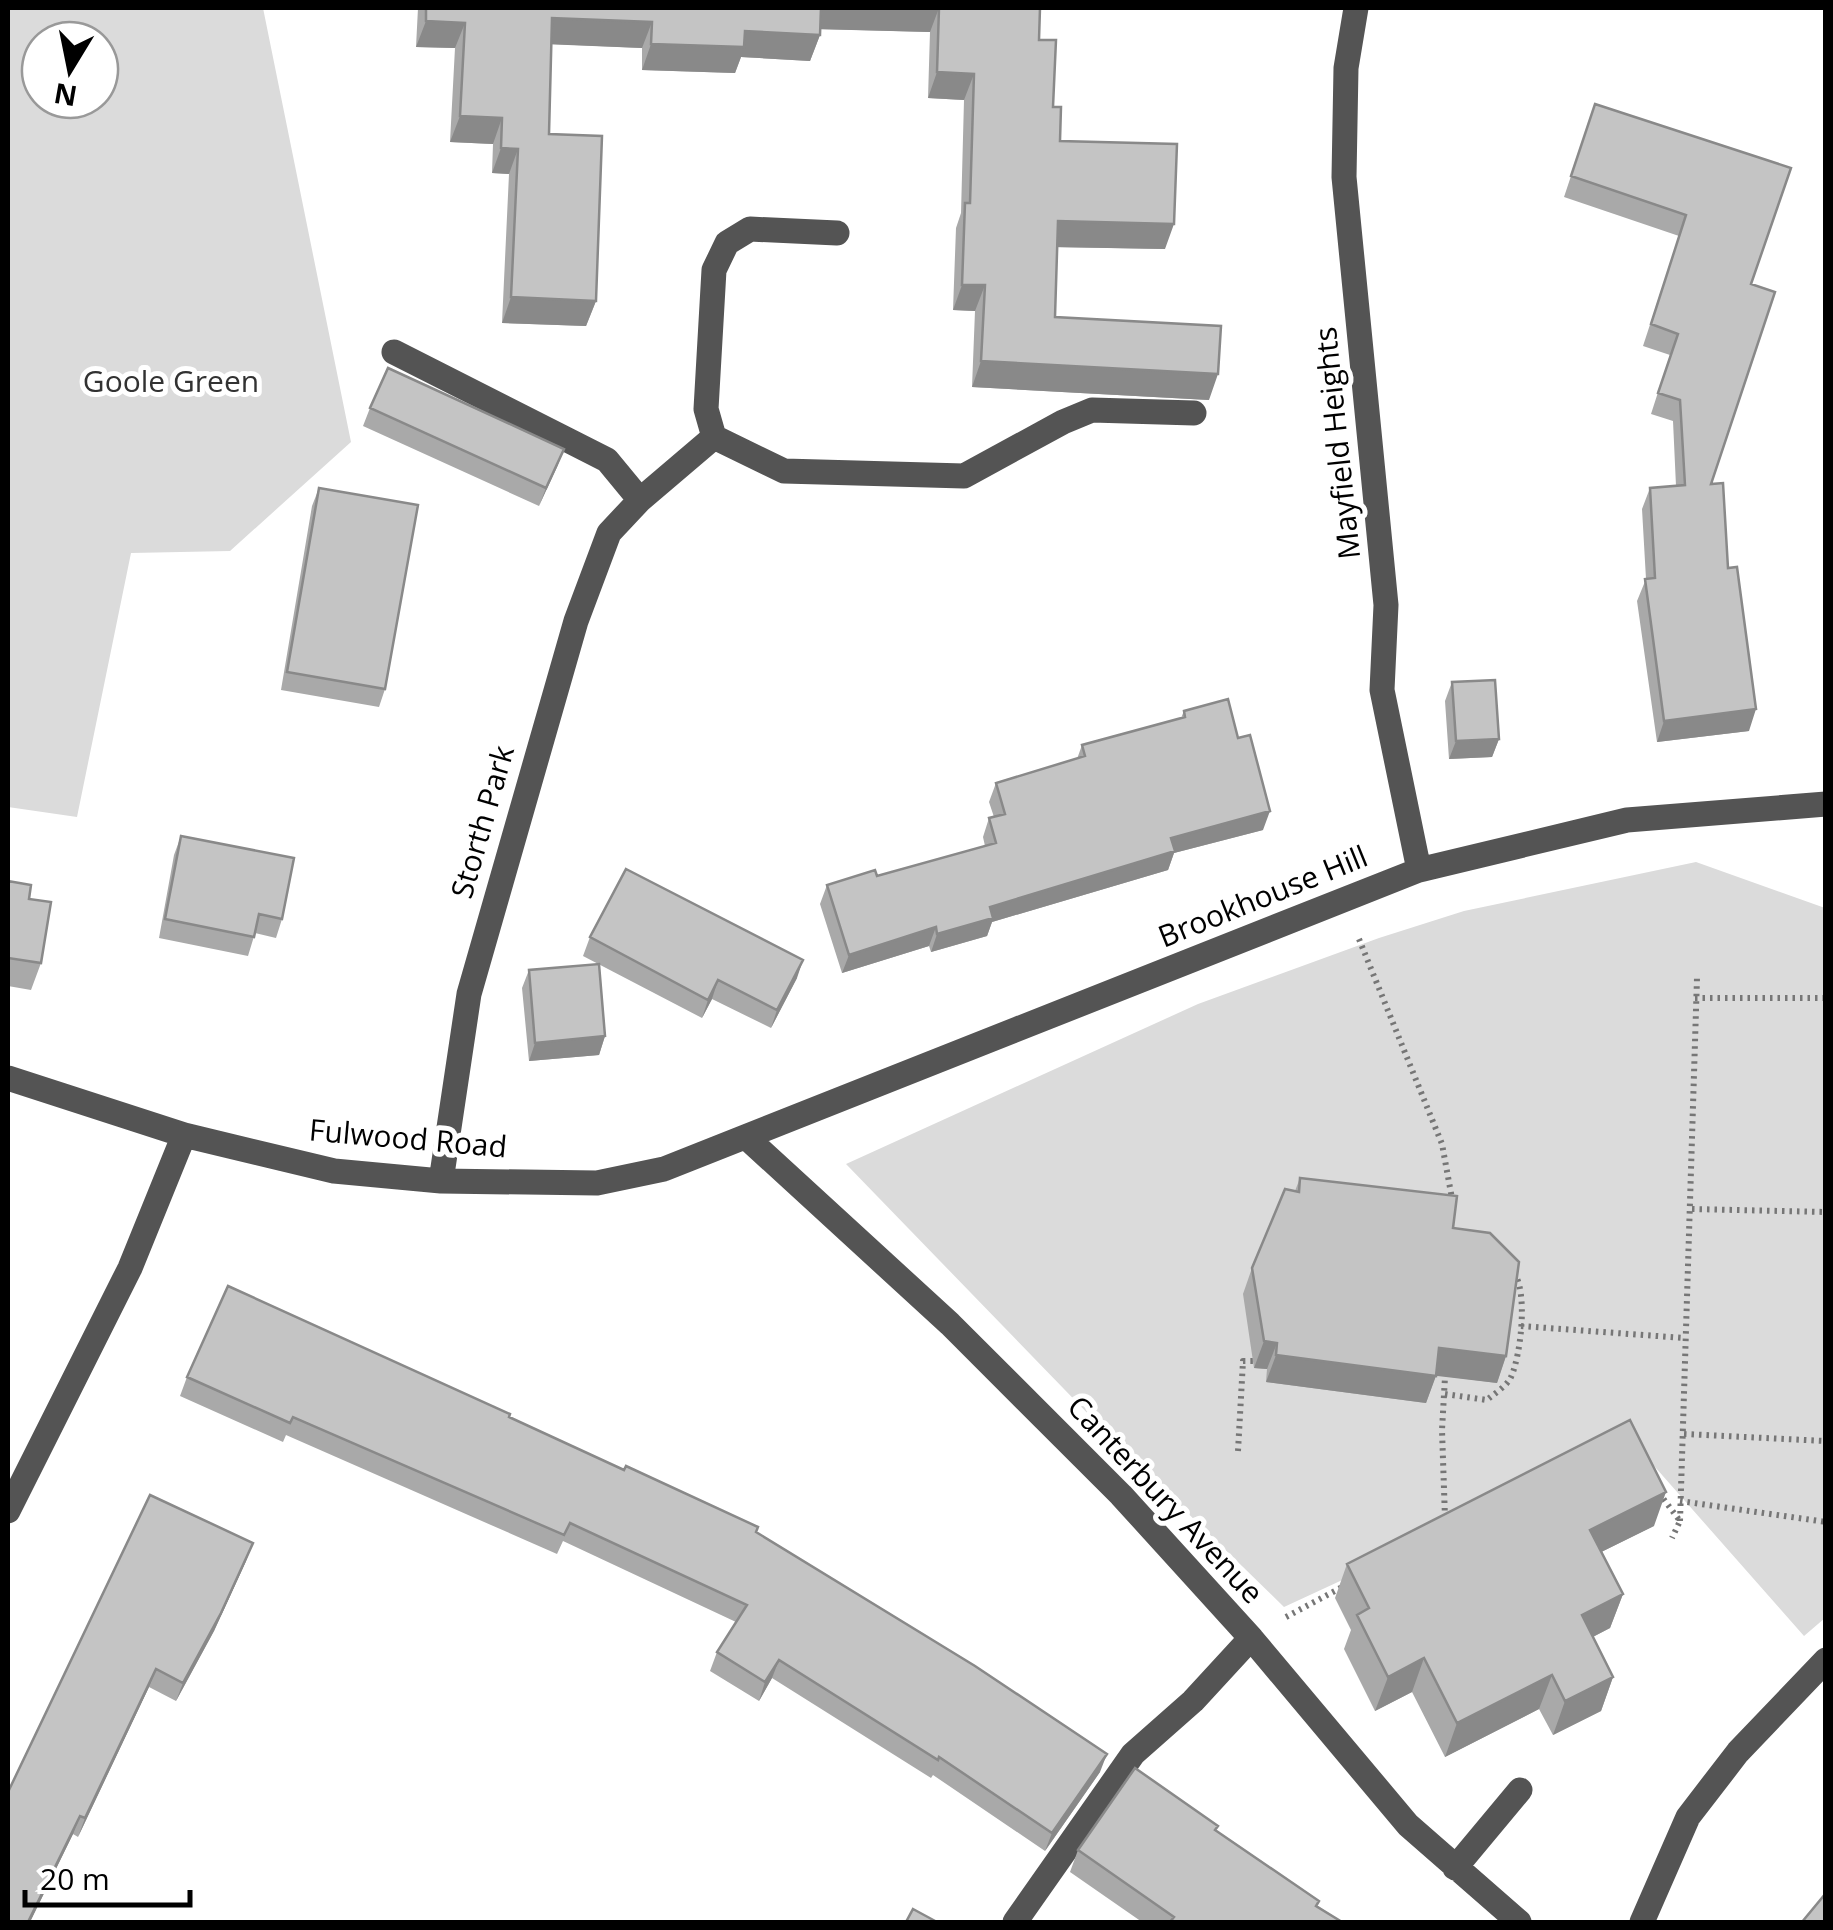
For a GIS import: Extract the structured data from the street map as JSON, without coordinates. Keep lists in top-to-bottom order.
{
  "streets": {
    "street": [
      "Mayfield Heights",
      "Storth Park",
      "Brookhouse Hill",
      "Fulwood Road",
      "Canterbury Avenue"
    ]
  },
  "crossings": [
    ["Mayfield Heights", "Brookhouse Hill"],
    ["Storth Park", "Fulwood Road"],
    ["Brookhouse Hill", "Fulwood Road"],
    ["Brookhouse Hill", "Canterbury Avenue"],
    ["Fulwood Road", "Canterbury Avenue"]
  ],
  "parks": ["Goole Green"],
  "scale_bar": "20 m",
  "north": "bottom"
}
